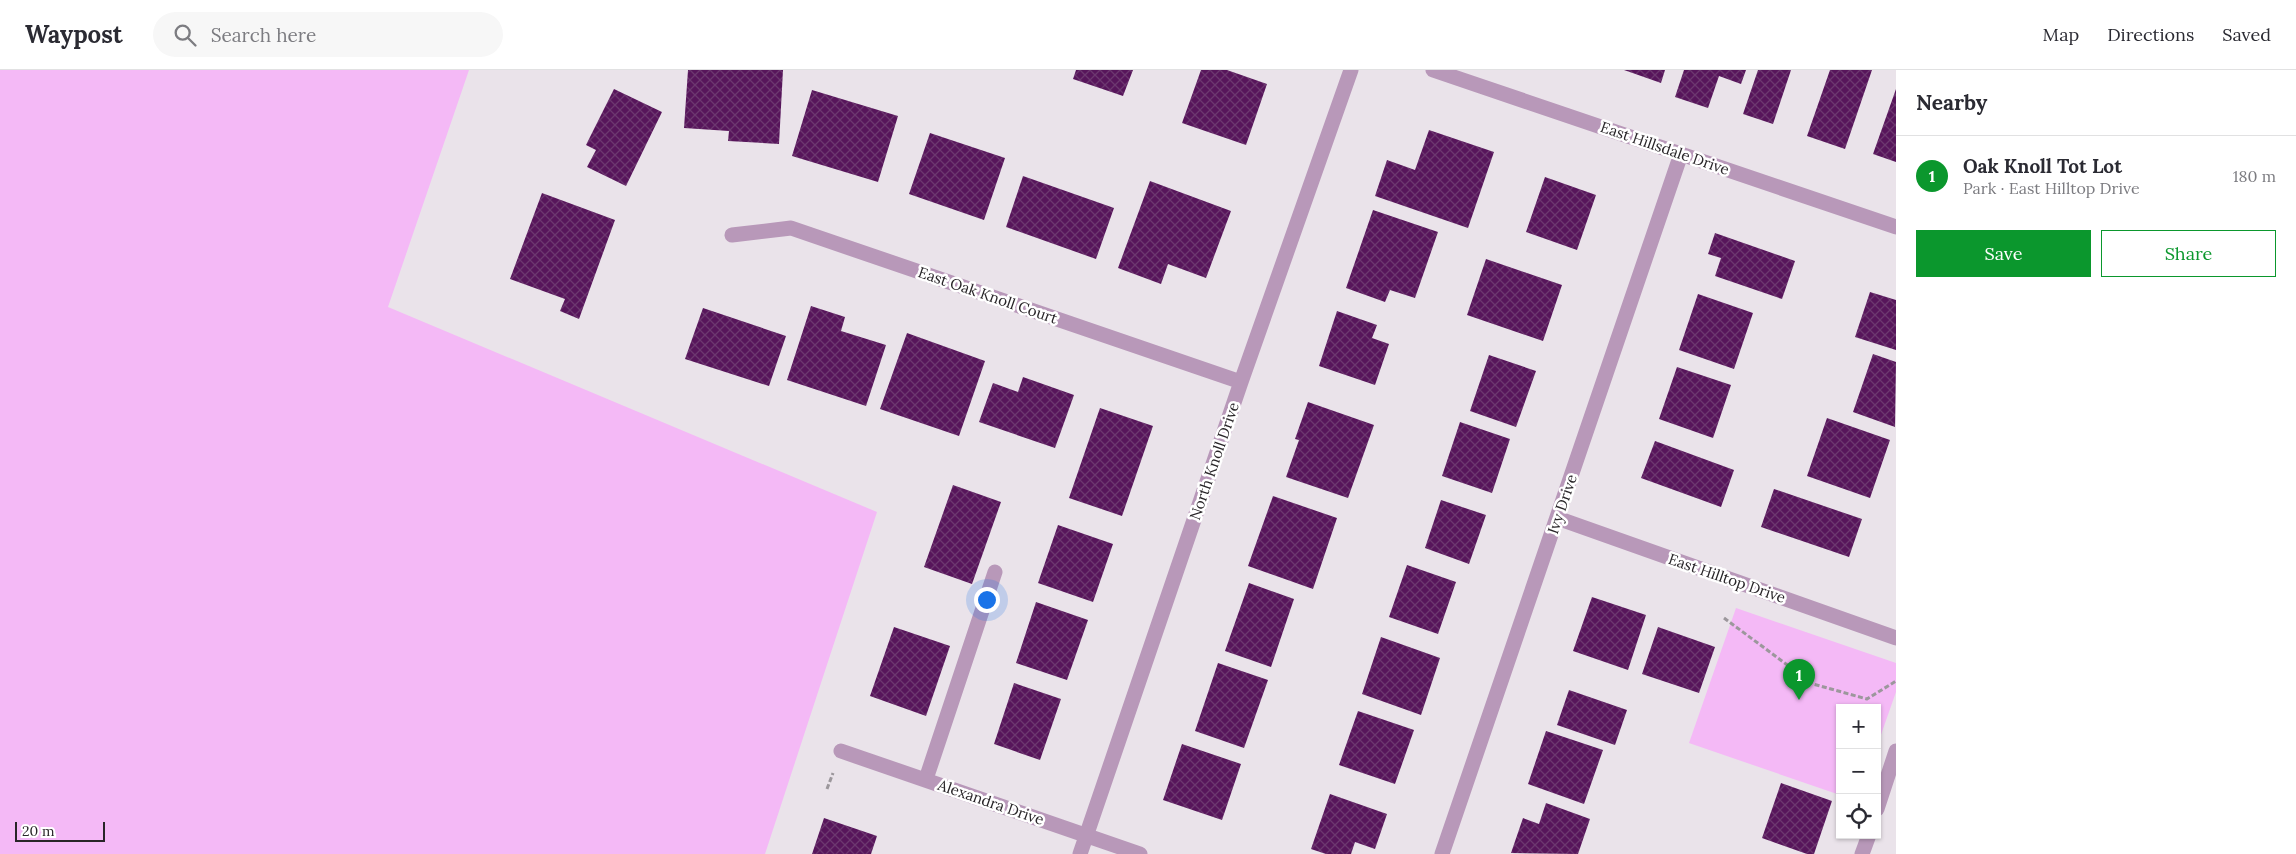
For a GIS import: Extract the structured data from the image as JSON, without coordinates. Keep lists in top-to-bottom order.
{
  "streets": {
    "street": [
      "East Hillsdale Drive",
      "East Oak Knoll Court",
      "North Knoll Drive",
      "Ivy Drive",
      "East Hilltop Drive",
      "Alexandra Drive"
    ]
  },
  "crossings": [
    ["East Hillsdale Drive", "Ivy Drive"],
    ["East Oak Knoll Court", "North Knoll Drive"],
    ["North Knoll Drive", "Alexandra Drive"],
    ["Ivy Drive", "East Hilltop Drive"]
  ],
  "scale_bar": "20 m",
  "page": {
    "header": "Waypost",
    "search": "Search here",
    "nav": ["Map", "Directions", "Saved"],
    "heading": "Nearby",
    "list": [
      {
        "mark": "1",
        "name": "Oak Knoll Tot Lot",
        "note": "Park · East Hilltop Drive",
        "value": "180 m"
      }
    ],
    "buttons": ["Save", "Share"],
    "pins": "1",
    "map_buttons": ["+", "−"],
    "scale": "20 m"
  }
}
